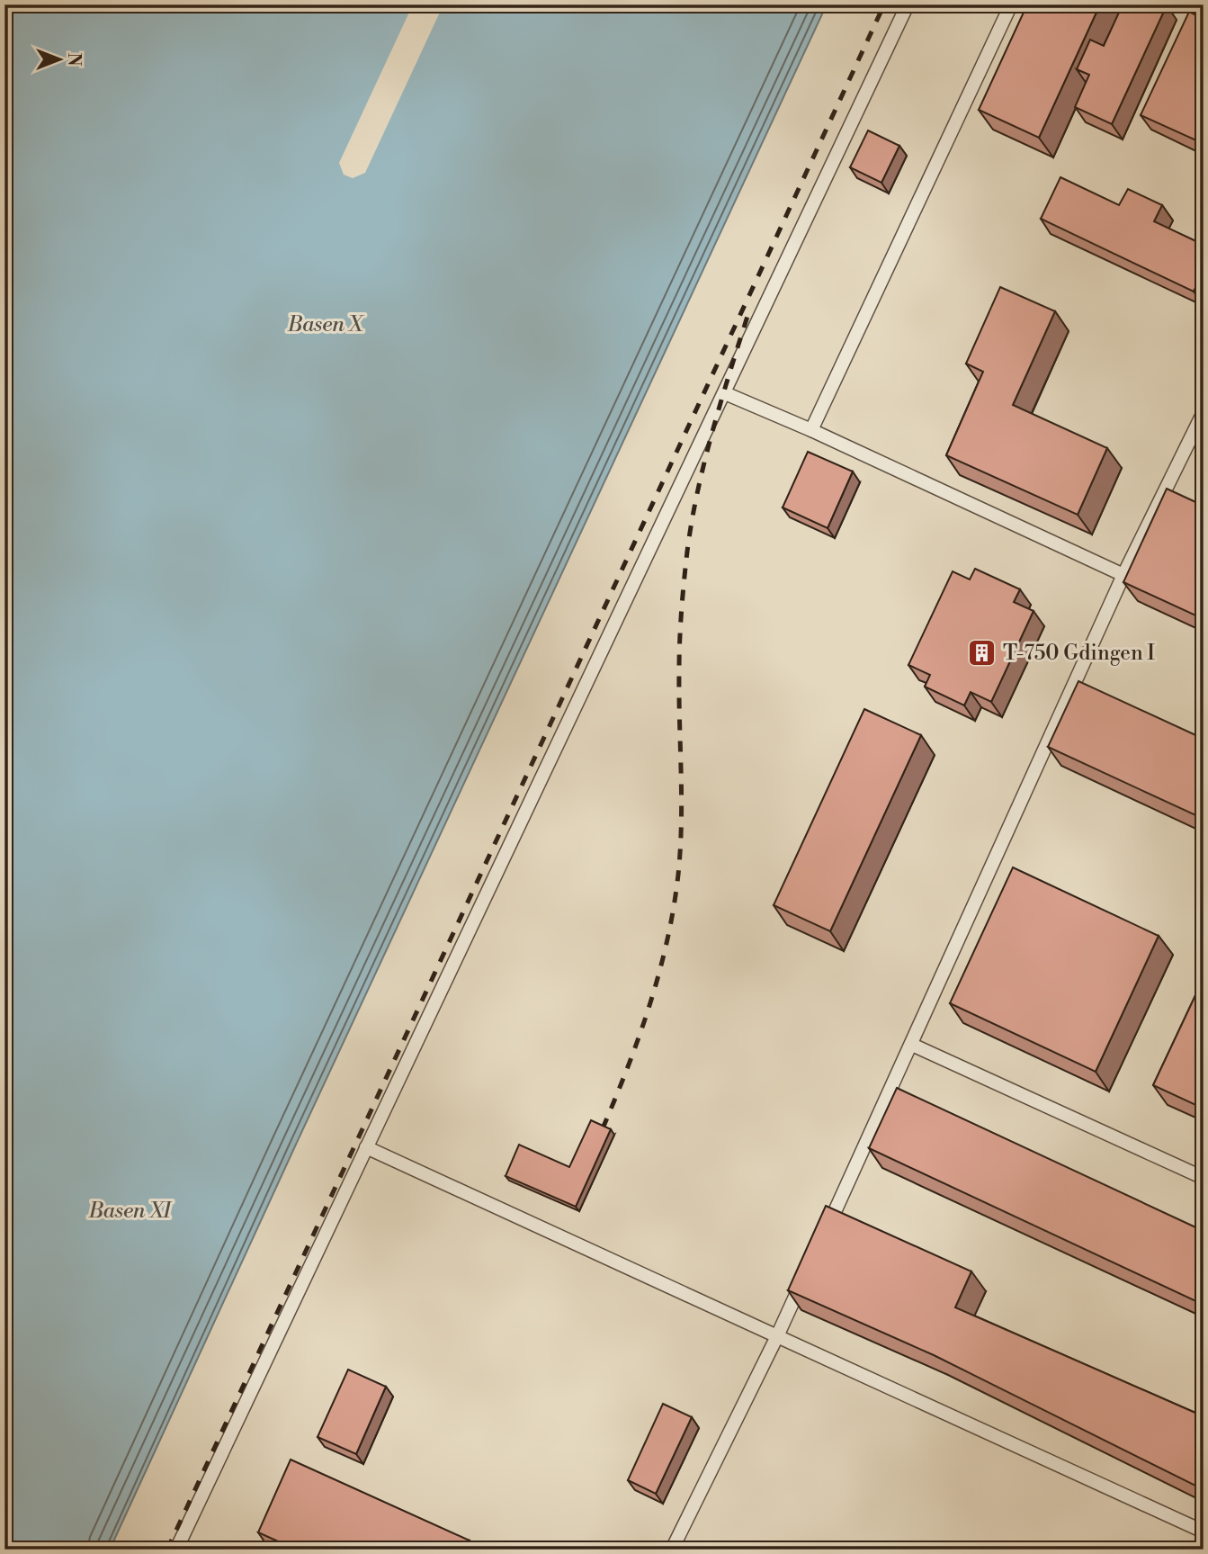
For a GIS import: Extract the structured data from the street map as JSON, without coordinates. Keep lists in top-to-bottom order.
{
  "water": ["Basen X", "Basen XI"],
  "places": {
    "building": ["T-750 Gdingen I"]
  },
  "north": "right"
}
